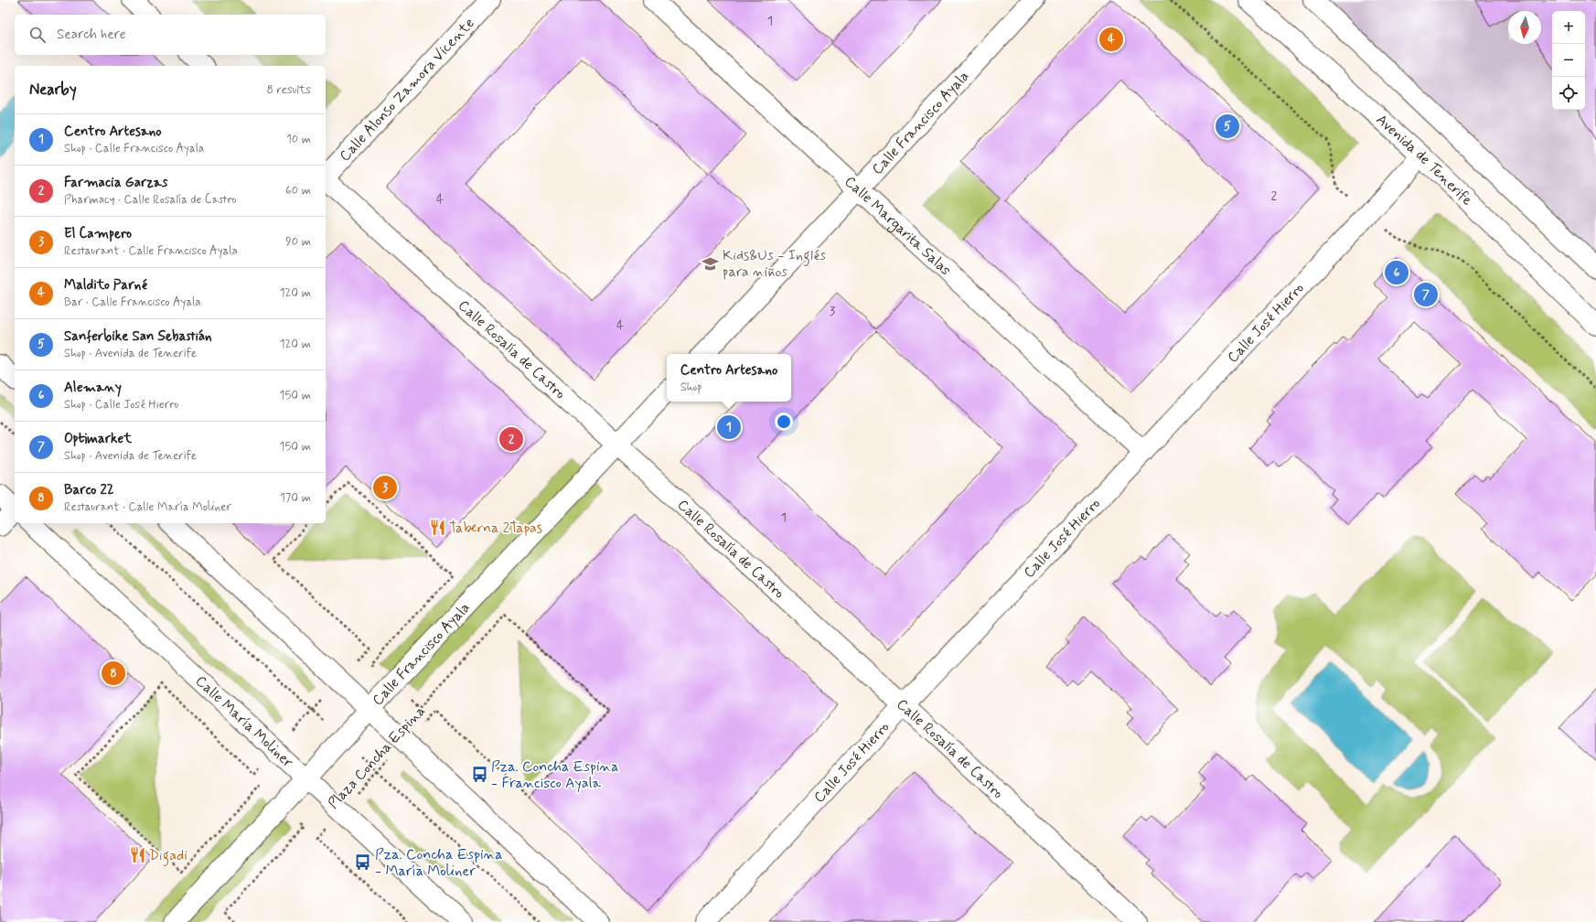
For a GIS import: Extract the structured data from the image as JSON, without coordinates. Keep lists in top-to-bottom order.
{
  "streets": {
    "street": [
      "Calle Alonso Zamora Vicente",
      "Calle Francisco Ayala",
      "Avenida de Tenerife",
      "Calle Margarita Salas",
      "Calle José Hierro",
      "Calle Rosalía de Castro",
      "Calle María Moliner"
    ],
    "path": ["Plaza Concha Espina"]
  },
  "crossings": [
    ["Calle Francisco Ayala", "Calle Margarita Salas"],
    ["Calle Francisco Ayala", "Calle Rosalía de Castro"],
    ["Calle Francisco Ayala", "Calle María Moliner"],
    ["Calle Francisco Ayala", "Plaza Concha Espina"],
    ["Avenida de Tenerife", "Calle José Hierro"],
    ["Calle Margarita Salas", "Calle José Hierro"],
    ["Calle José Hierro", "Calle Rosalía de Castro"],
    ["Calle María Moliner", "Plaza Concha Espina"]
  ],
  "places": {
    "school or university": ["Kids&Us - Inglés para niños"],
    "restaurant": ["Taberna 2Tapas", "Digadi"],
    "bus stop": ["Pza. Concha Espina - Francisco Ayala", "Pza. Concha Espina - María Moliner"]
  },
  "house_numbers": [
    "1",
    "2",
    "4",
    "3",
    "4",
    "1"
  ],
  "north": "bottom",
  "page": {
    "map_buttons": ["+", "−"],
    "search": "Search here",
    "pins": [
      "4",
      "5",
      "6",
      "7",
      "1",
      "2",
      "3",
      "8"
    ],
    "heading": ["Nearby", "8 results"],
    "list": [
      {
        "mark": "1",
        "name": "Centro Artesano",
        "note": "Shop · Calle Francisco Ayala",
        "value": "10 m"
      },
      {
        "mark": "2",
        "name": "Farmacia Garzas",
        "note": "Pharmacy · Calle Rosalía de Castro",
        "value": "60 m"
      },
      {
        "mark": "3",
        "name": "El Campero",
        "note": "Restaurant · Calle Francisco Ayala",
        "value": "90 m"
      },
      {
        "mark": "4",
        "name": "Maldito Parné",
        "note": "Bar · Calle Francisco Ayala",
        "value": "120 m"
      },
      {
        "mark": "5",
        "name": "Sanferbike San Sebastián",
        "note": "Shop · Avenida de Tenerife",
        "value": "120 m"
      },
      {
        "mark": "6",
        "name": "Alemany",
        "note": "Shop · Calle José Hierro",
        "value": "150 m"
      },
      {
        "mark": "7",
        "name": "Optimarket",
        "note": "Shop · Avenida de Tenerife",
        "value": "150 m"
      },
      {
        "mark": "8",
        "name": "Barco 22",
        "note": "Restaurant · Calle María Moliner",
        "value": "170 m"
      }
    ],
    "popup": ["Centro Artesano", "Shop"]
  }
}
